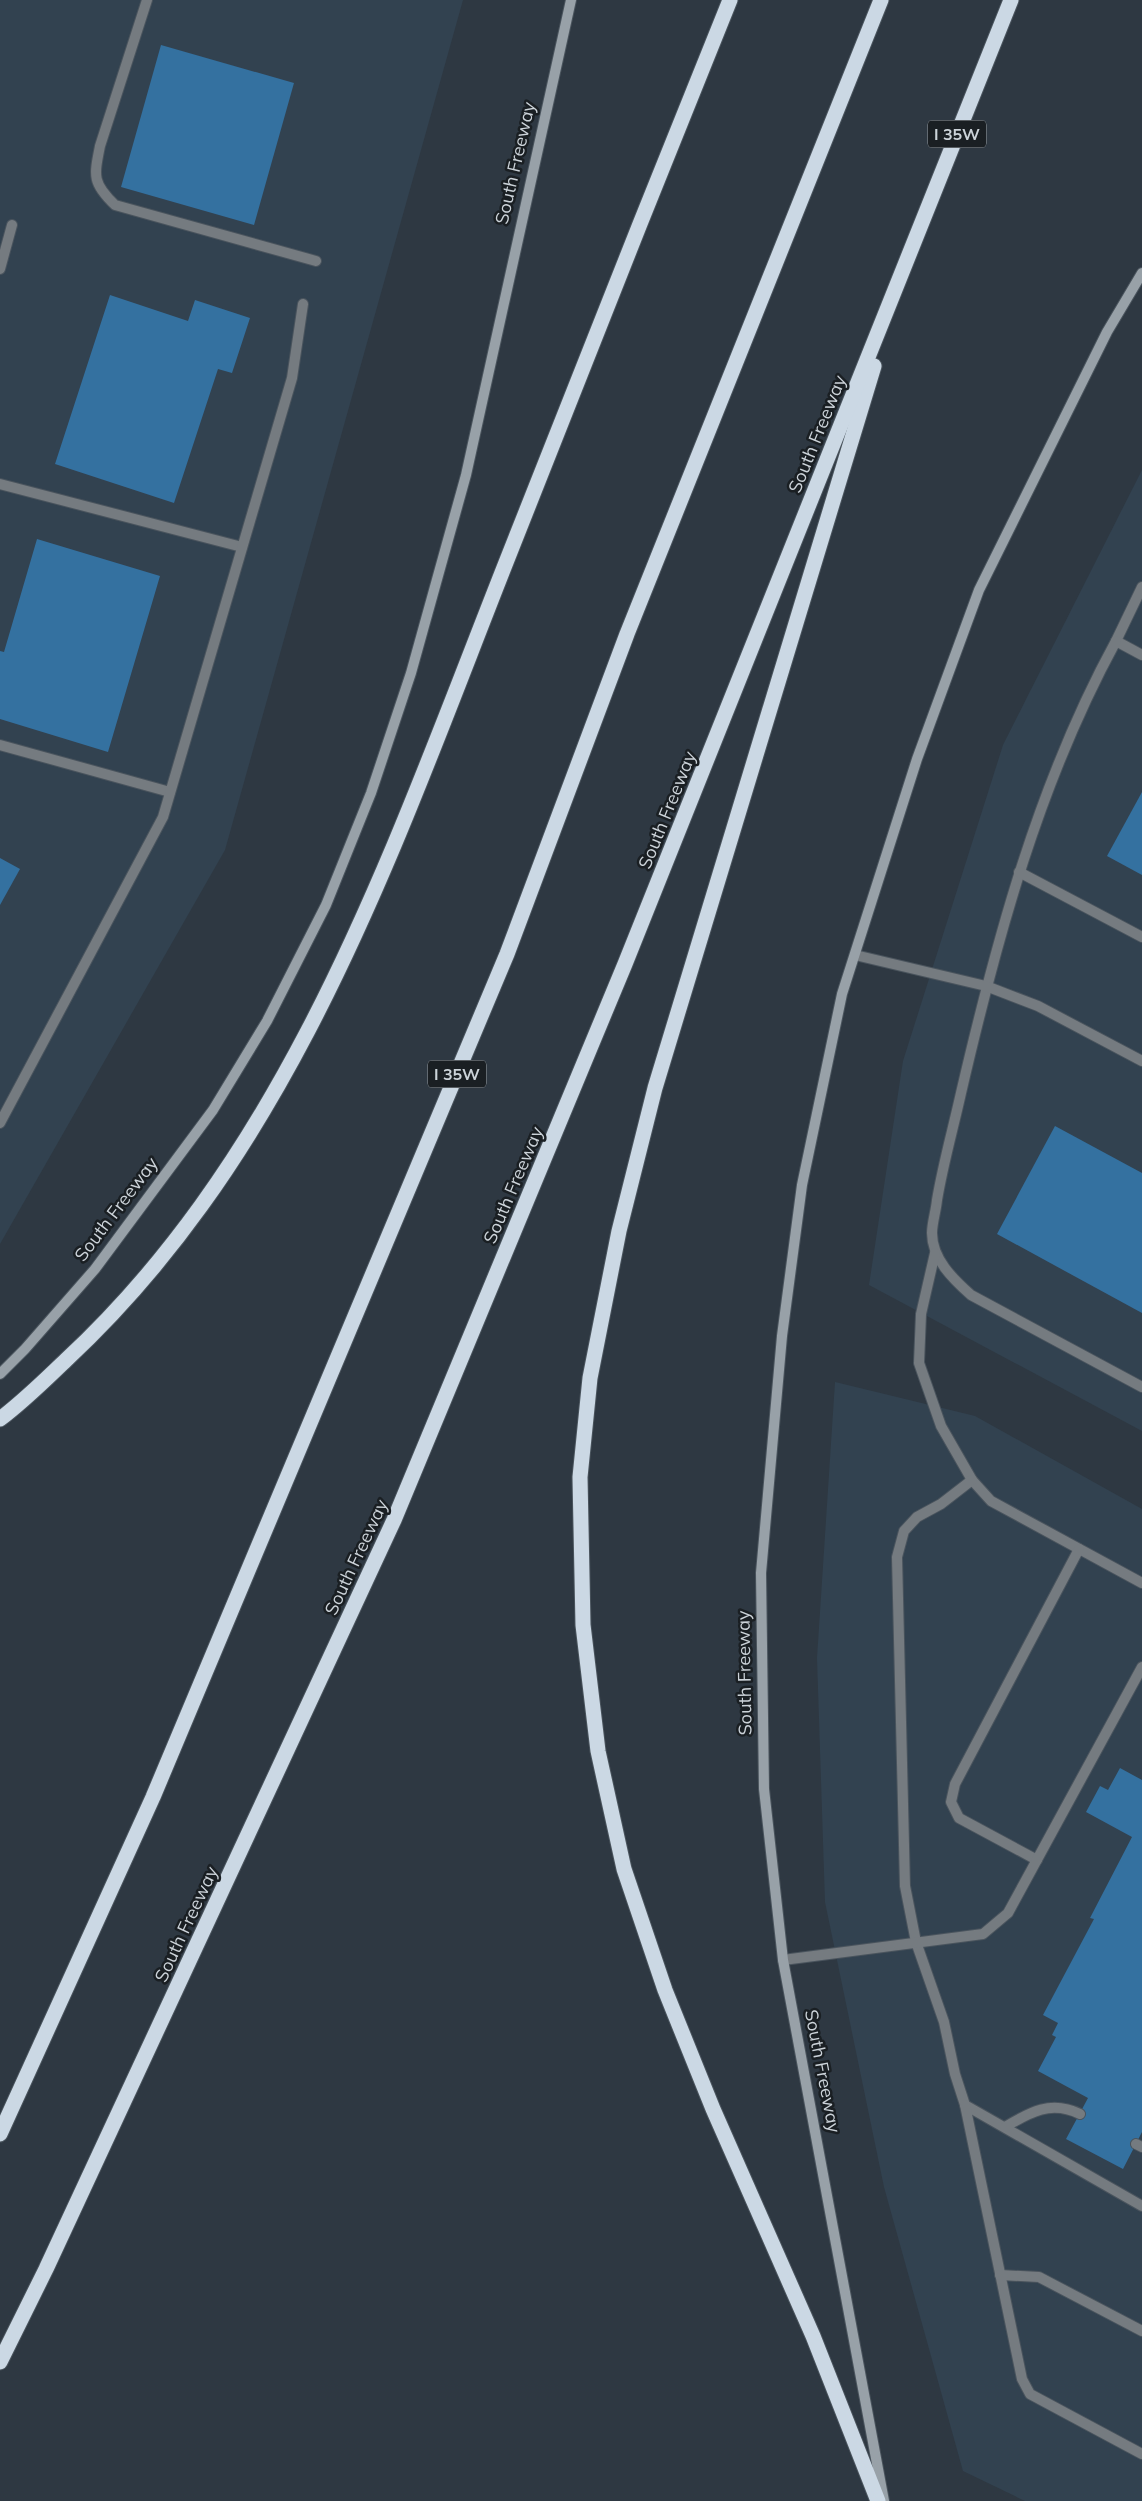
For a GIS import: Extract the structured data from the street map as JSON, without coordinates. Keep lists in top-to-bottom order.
{
  "streets": {
    "highway": ["I 35W", "South Freeway"]
  }
}
